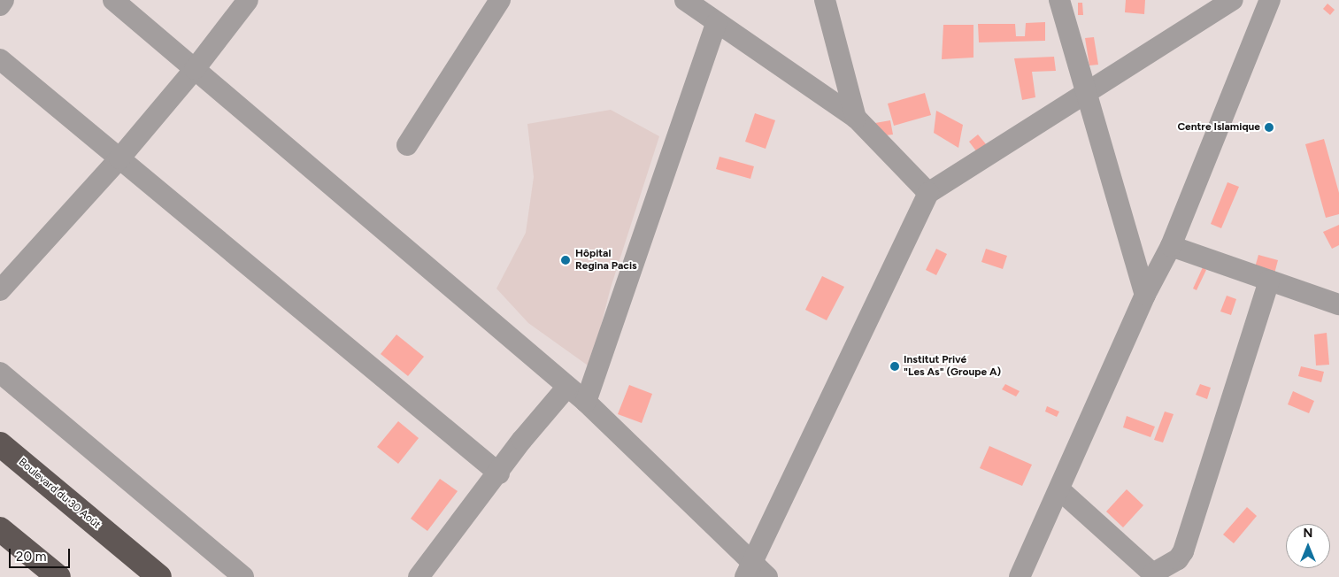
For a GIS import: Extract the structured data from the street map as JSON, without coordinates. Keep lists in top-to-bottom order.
{
  "streets": {
    "highway": ["Boulevard du 30 Août"]
  },
  "places": ["Centre Islamique", "Hôpital Regina Pacis", "Institut Privé \"Les As\" (Groupe A)"],
  "scale_bar": "20 m",
  "north": "top"
}
